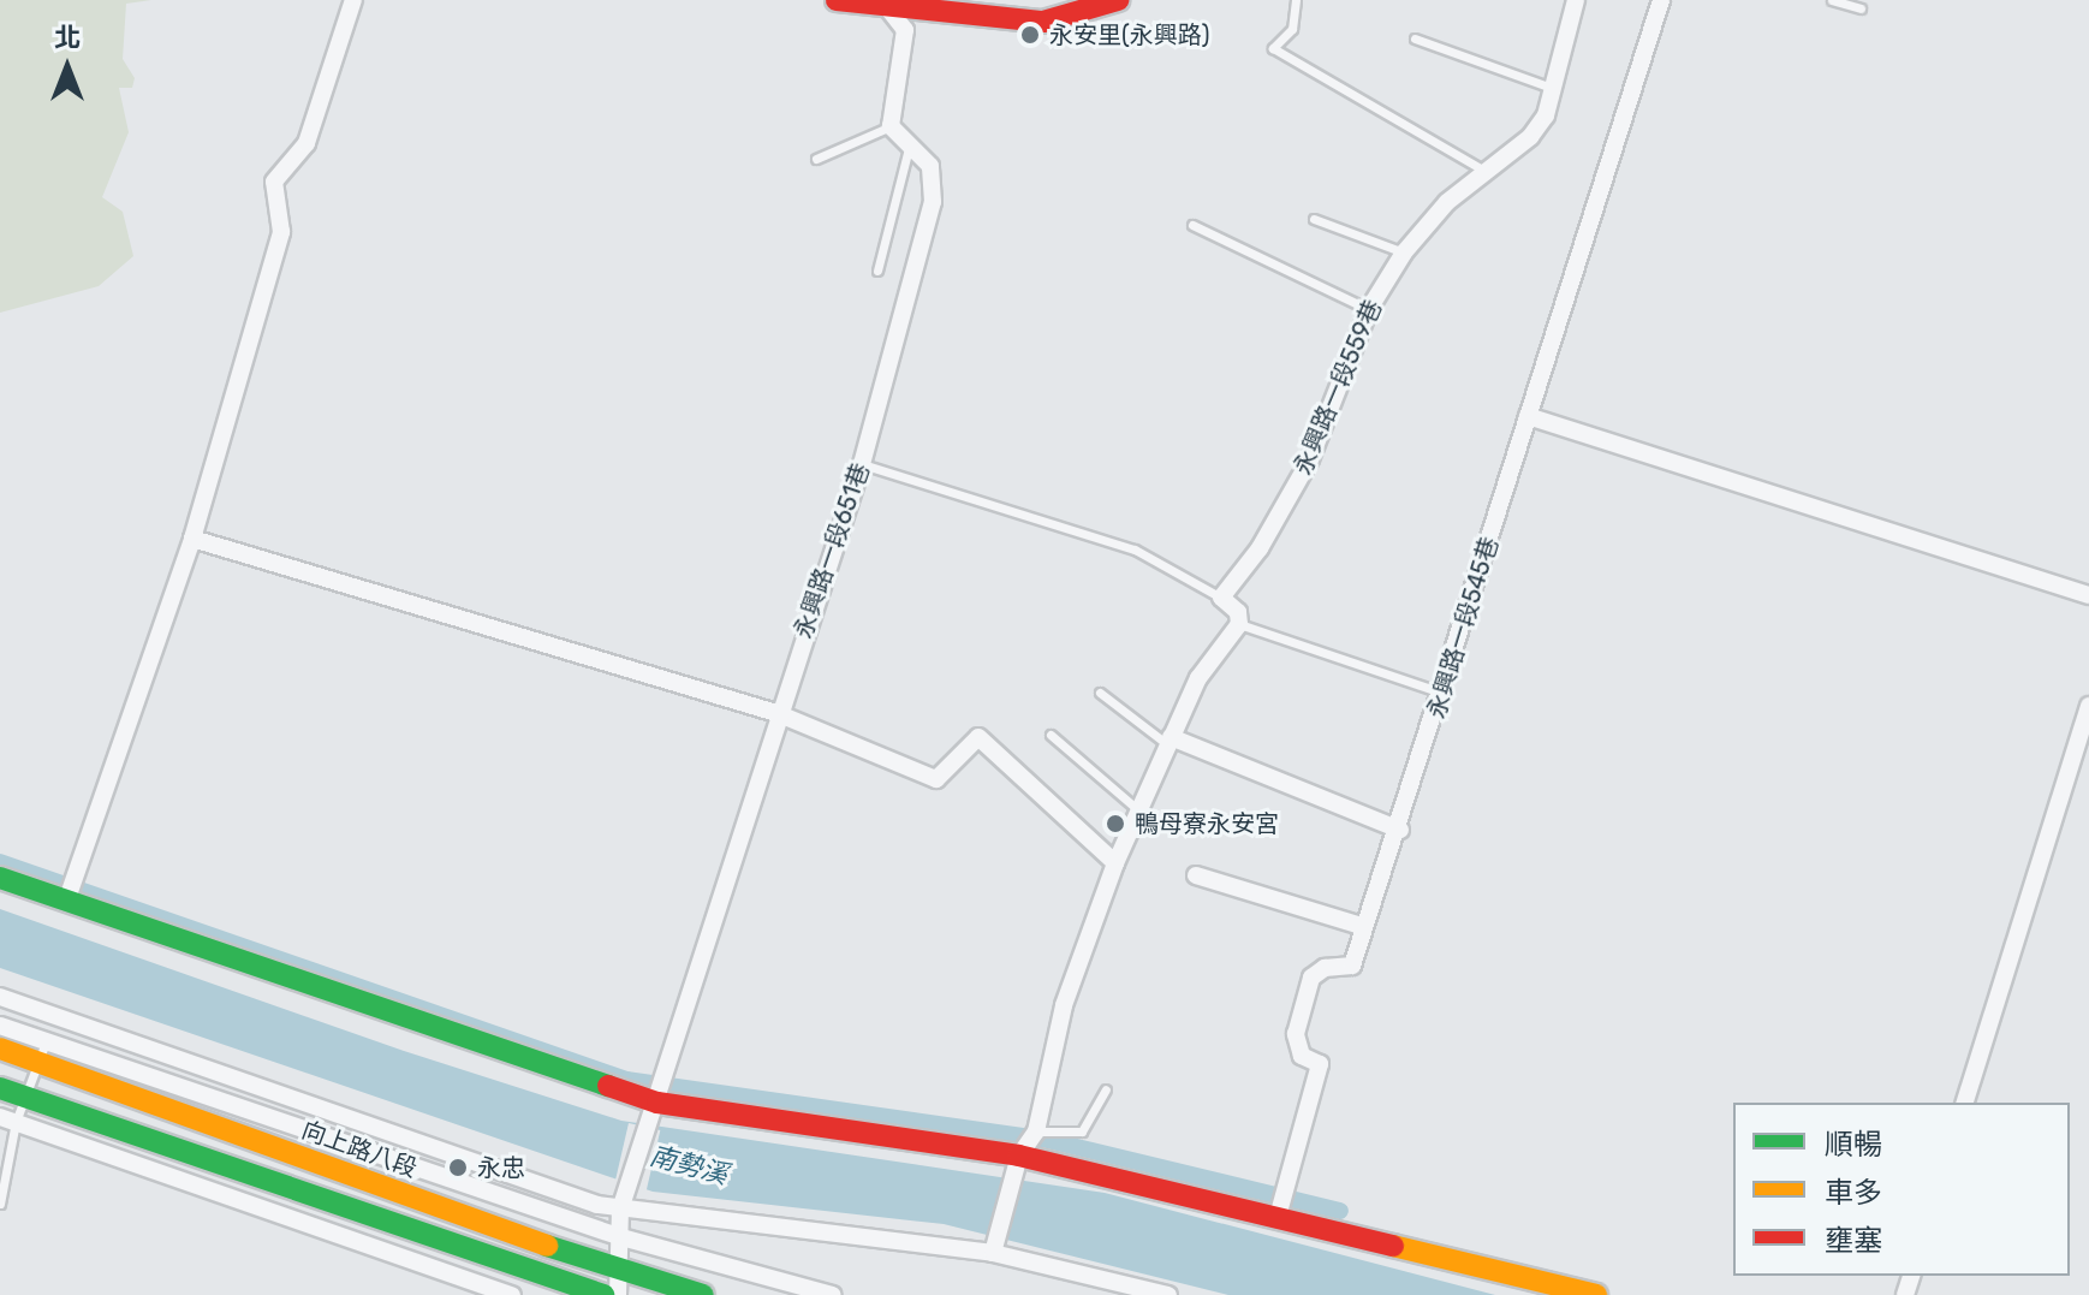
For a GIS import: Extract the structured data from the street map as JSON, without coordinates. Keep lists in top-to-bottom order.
{
  "streets": {
    "street": [
      "永興路一段559巷",
      "永興路一段651巷",
      "永興路一段545巷",
      "向上路八段"
    ]
  },
  "water": ["南勢溪"],
  "places": ["永安里(永興路)", "鴨母寮永安宮", "永忠"],
  "legend": ["順暢", "車多", "壅塞"],
  "north": "top"
}
